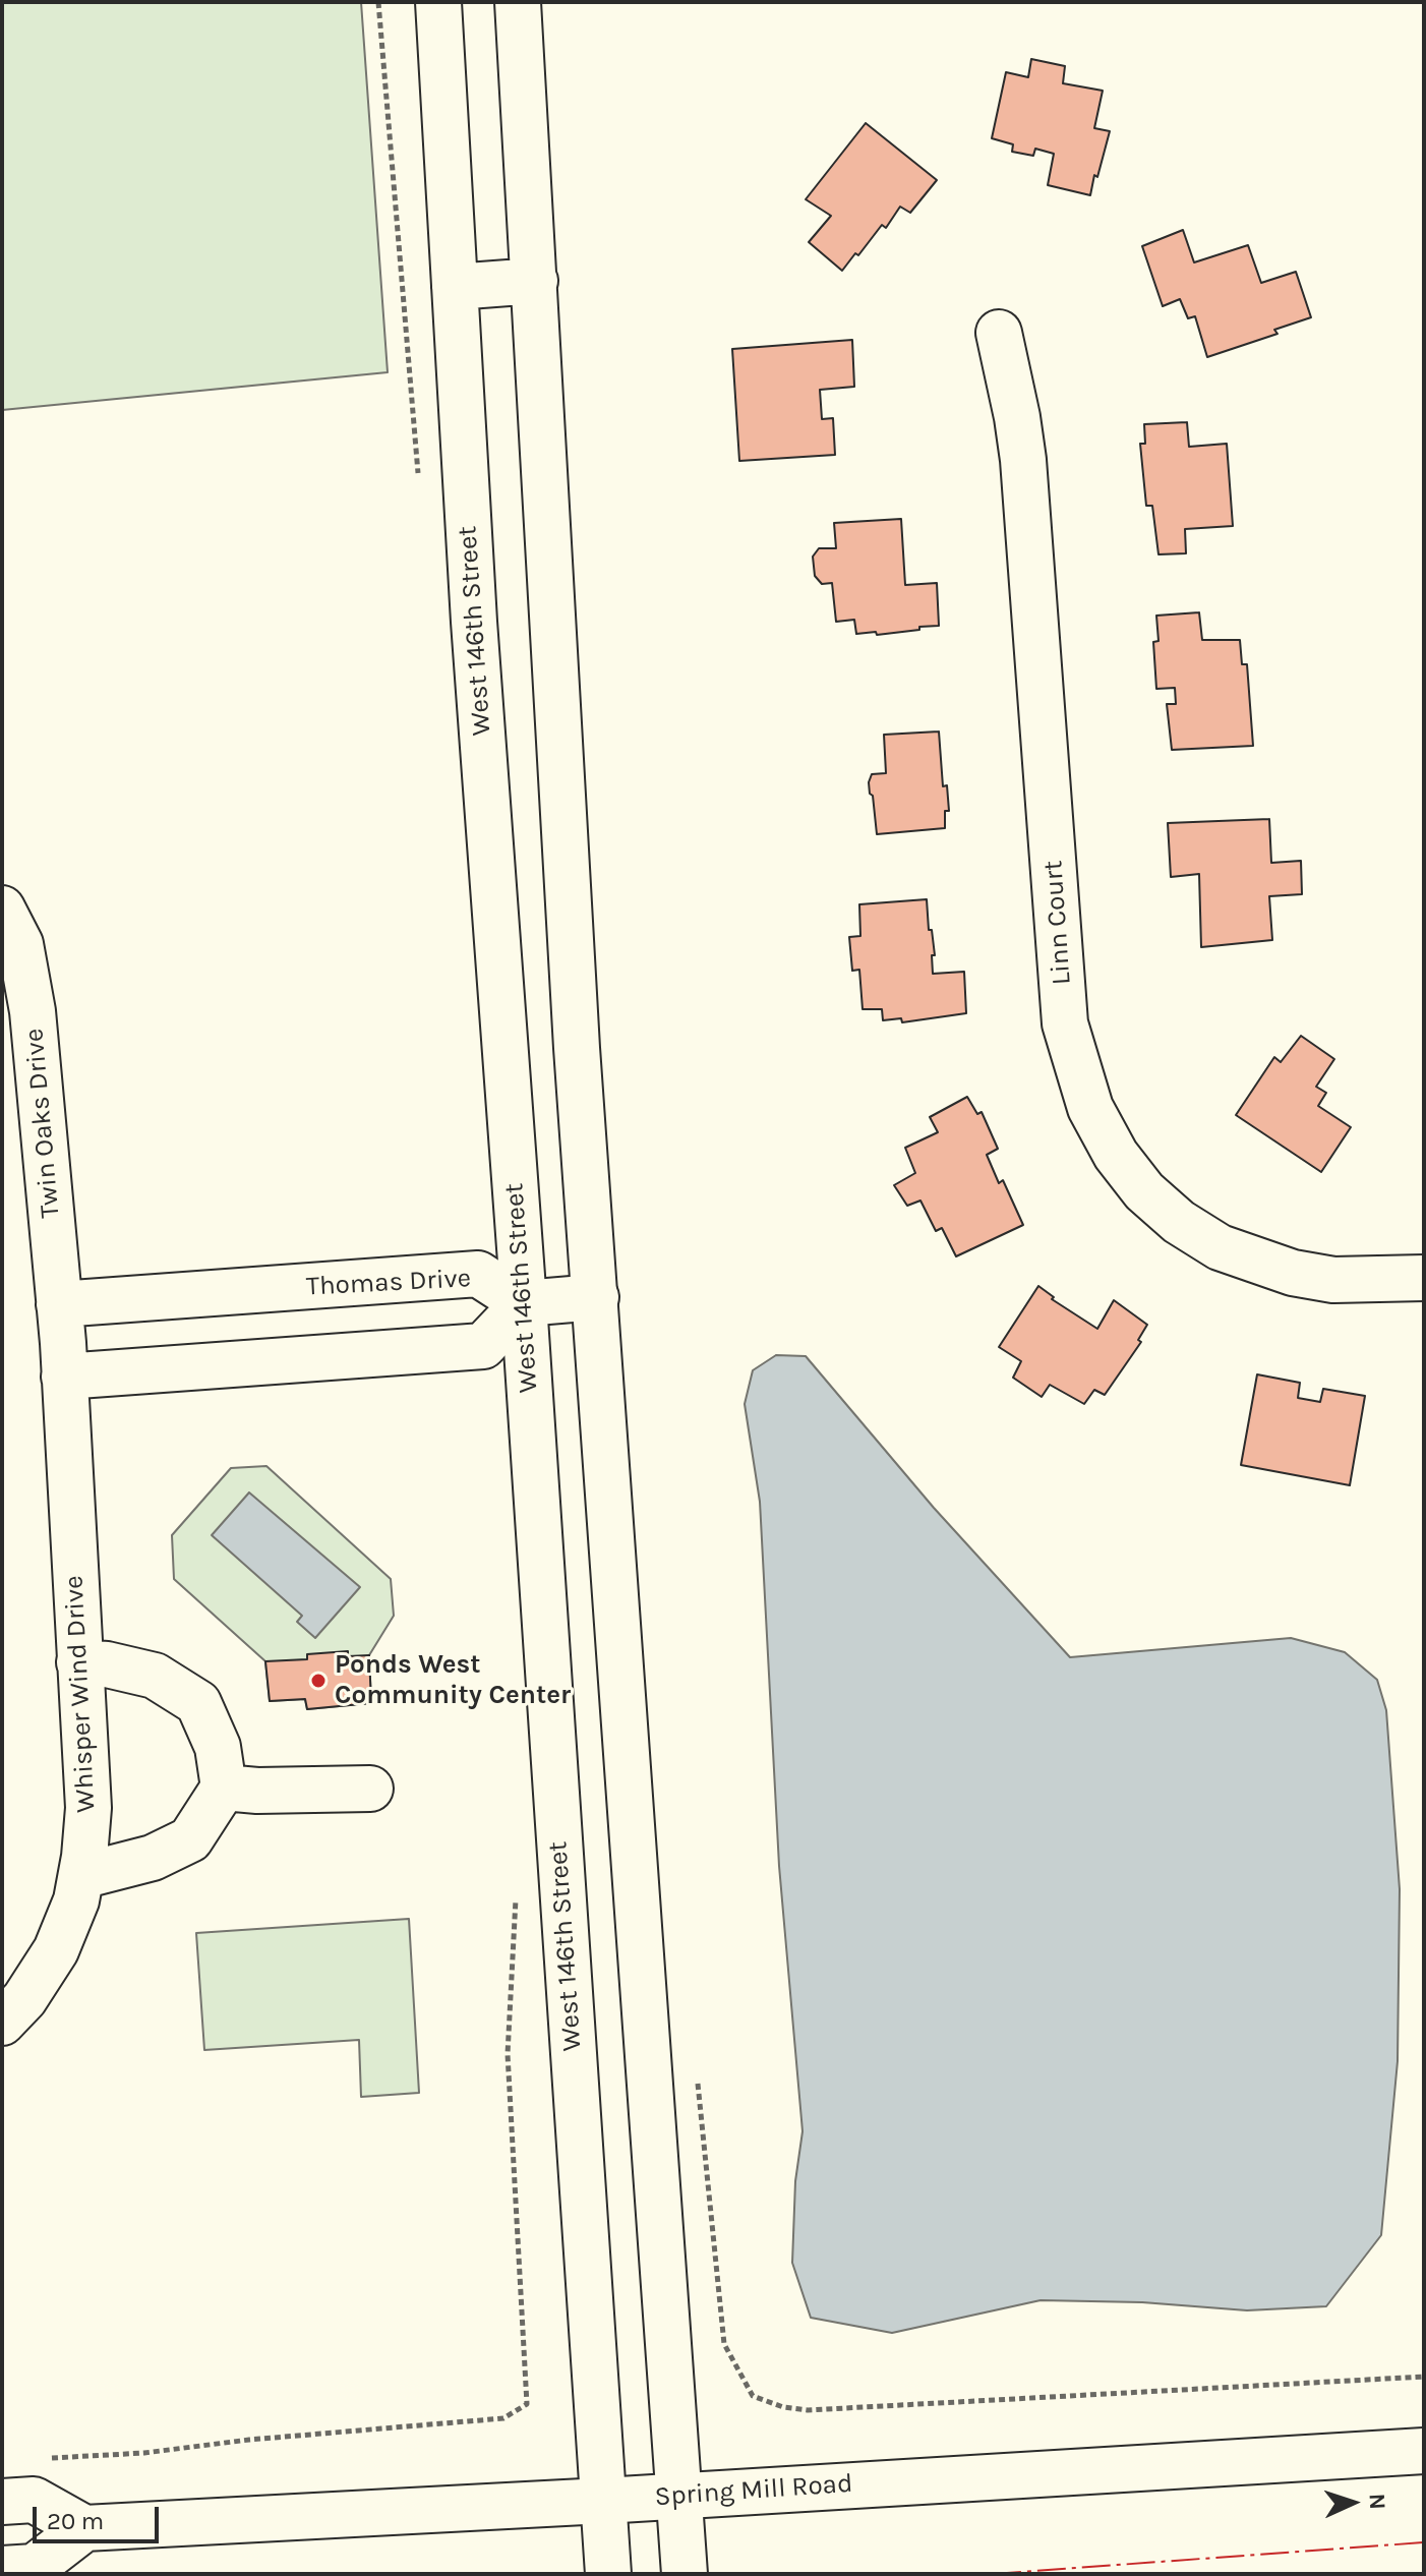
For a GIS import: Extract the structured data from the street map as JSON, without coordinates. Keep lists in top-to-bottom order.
{
  "streets": {
    "main road": [
      "West 146th Street",
      "Linn Court",
      "Twin Oaks Drive",
      "Thomas Drive",
      "Whisper Wind Drive",
      "Spring Mill Road"
    ]
  },
  "crossings": [
    ["West 146th Street", "Thomas Drive"],
    ["West 146th Street", "Spring Mill Road"],
    ["Twin Oaks Drive", "Thomas Drive"],
    ["Twin Oaks Drive", "Whisper Wind Drive"],
    ["Thomas Drive", "Whisper Wind Drive"]
  ],
  "places": ["Ponds West Community Center"],
  "scale_bar": "20 m",
  "north": "right"
}
